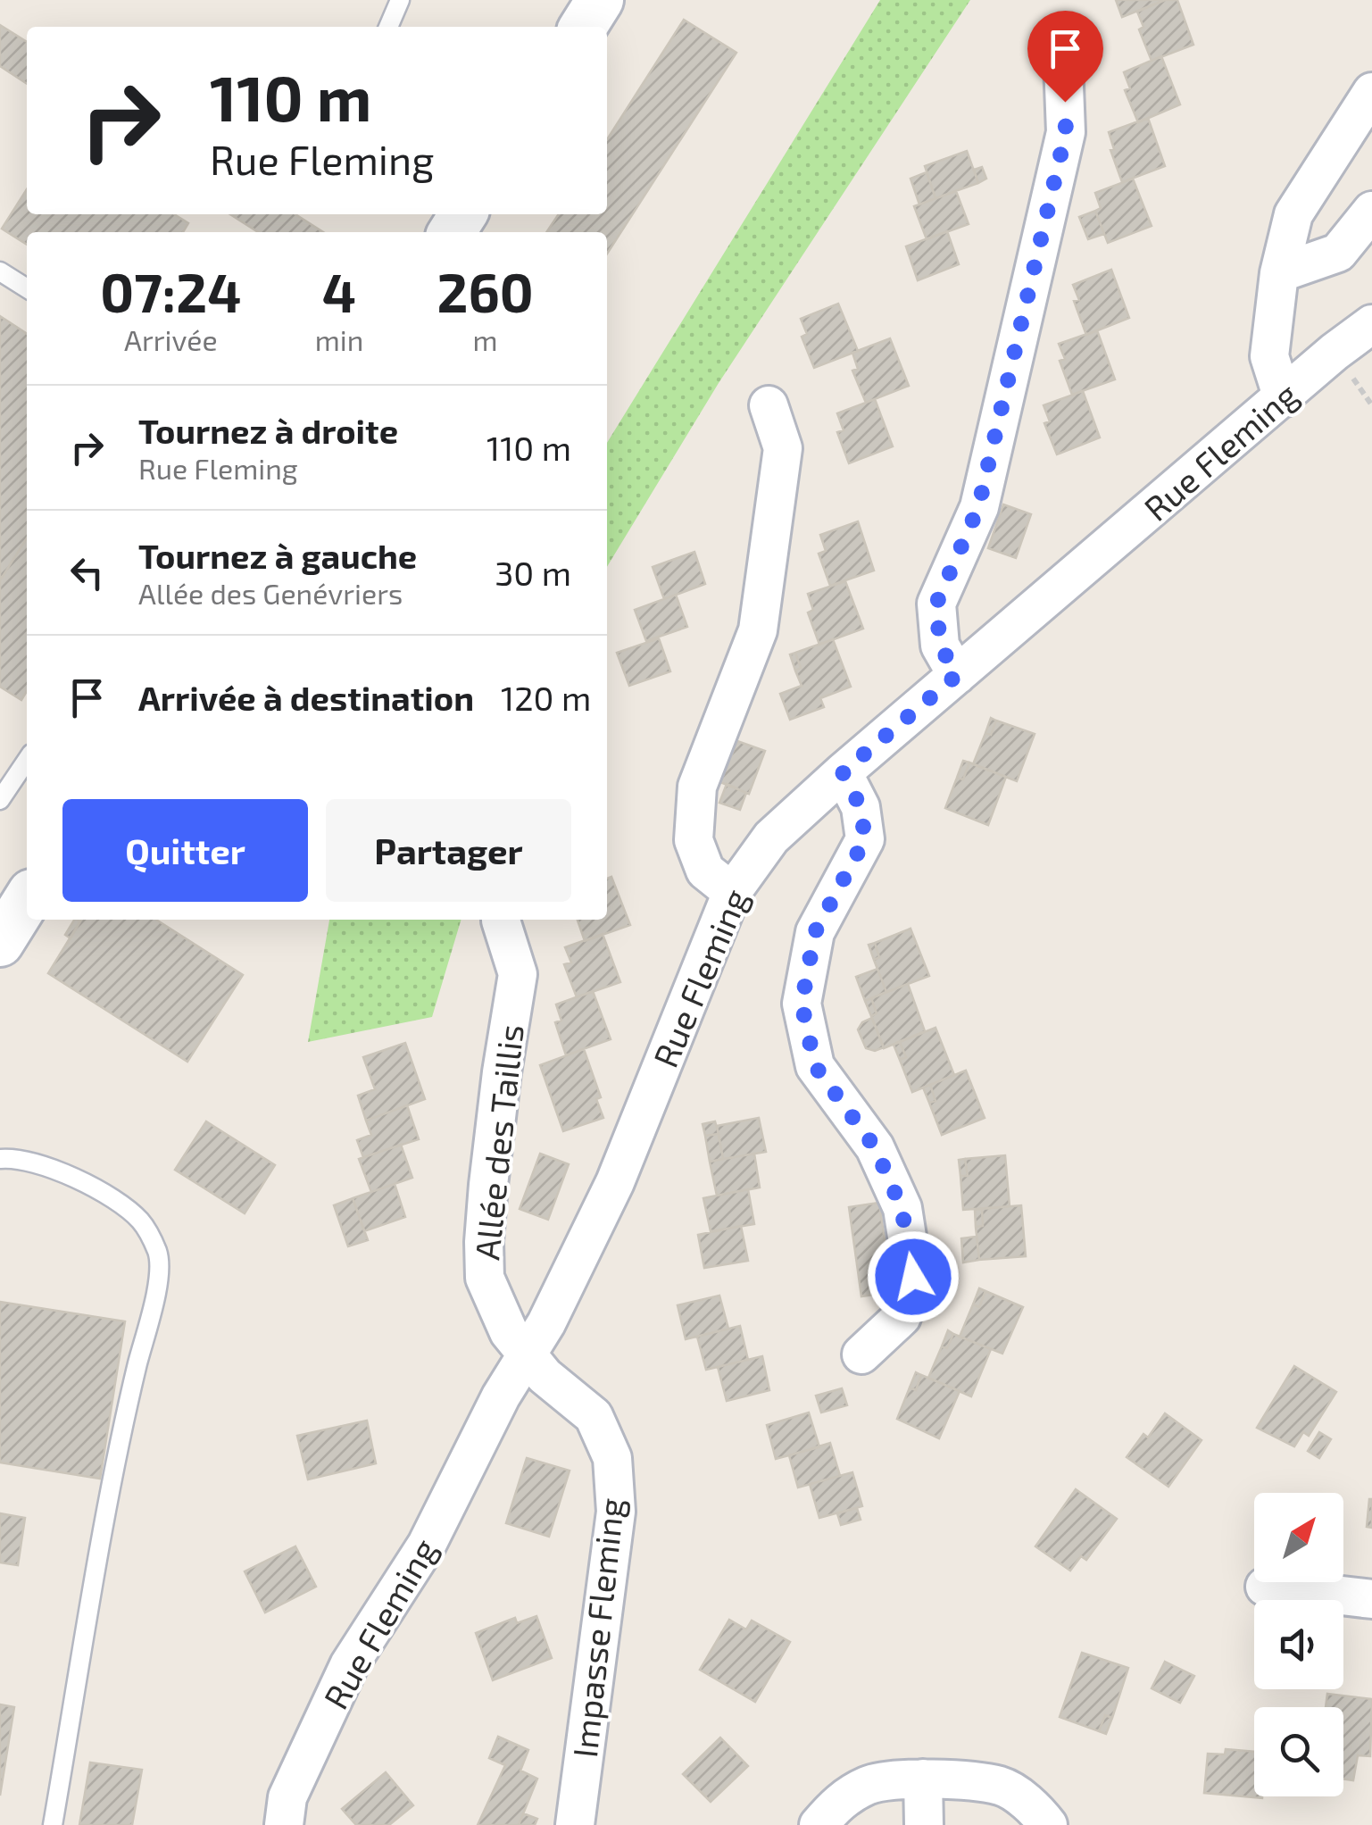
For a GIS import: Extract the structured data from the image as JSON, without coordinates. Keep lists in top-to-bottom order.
{
  "streets": {
    "street": ["Rue Fleming", "Allée des Taillis", "Impasse Fleming"]
  },
  "crossings": [
    ["Rue Fleming", "Allée des Taillis"],
    ["Rue Fleming", "Impasse Fleming"],
    ["Allée des Taillis", "Impasse Fleming"]
  ],
  "north": "top right",
  "page": {
    "turn": ["110 m", "Rue Fleming"],
    "eta": [
      "07:24",
      "Arrivée",
      "4",
      "min",
      "260",
      "m"
    ],
    "list": [
      {
        "name": "Tournez à droite",
        "note": "Rue Fleming",
        "value": "110 m"
      },
      {
        "name": "Tournez à gauche",
        "note": "Allée des Genévriers",
        "value": "30 m"
      },
      {
        "name": "Arrivée à destination",
        "value": "120 m"
      }
    ],
    "buttons": ["Quitter", "Partager"]
  }
}
